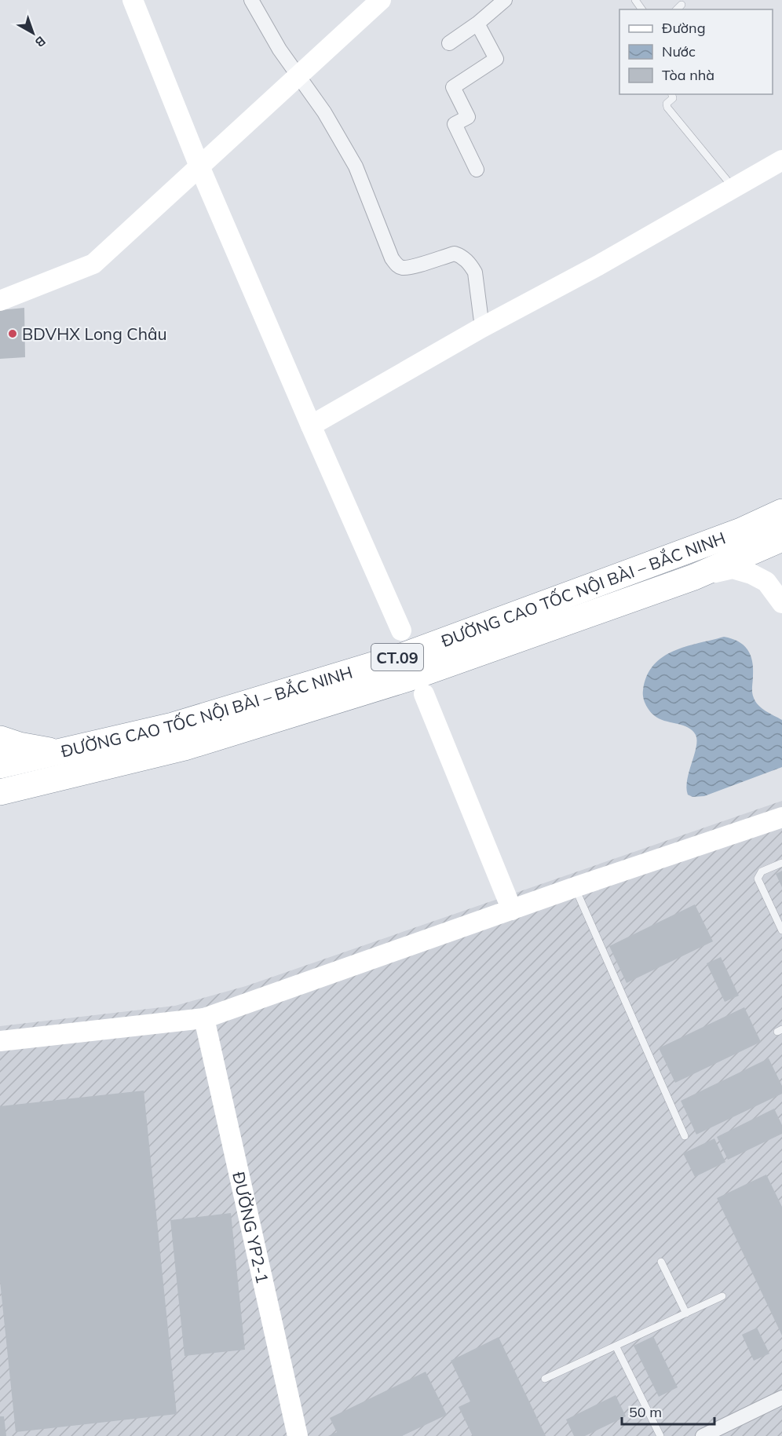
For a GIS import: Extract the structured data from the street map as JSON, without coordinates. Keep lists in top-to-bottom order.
{
  "streets": {
    "highway": ["ĐƯỜNG CAO TỐC NỘI BÀI – BẮC NINH", "CT.09"],
    "street": ["ĐƯỜNG YP2-1"]
  },
  "places": ["BDVHX Long Châu"],
  "legend": ["Đường", "Nước", "Tòa nhà"],
  "scale_bar": "50 m",
  "north": "bottom right"
}
